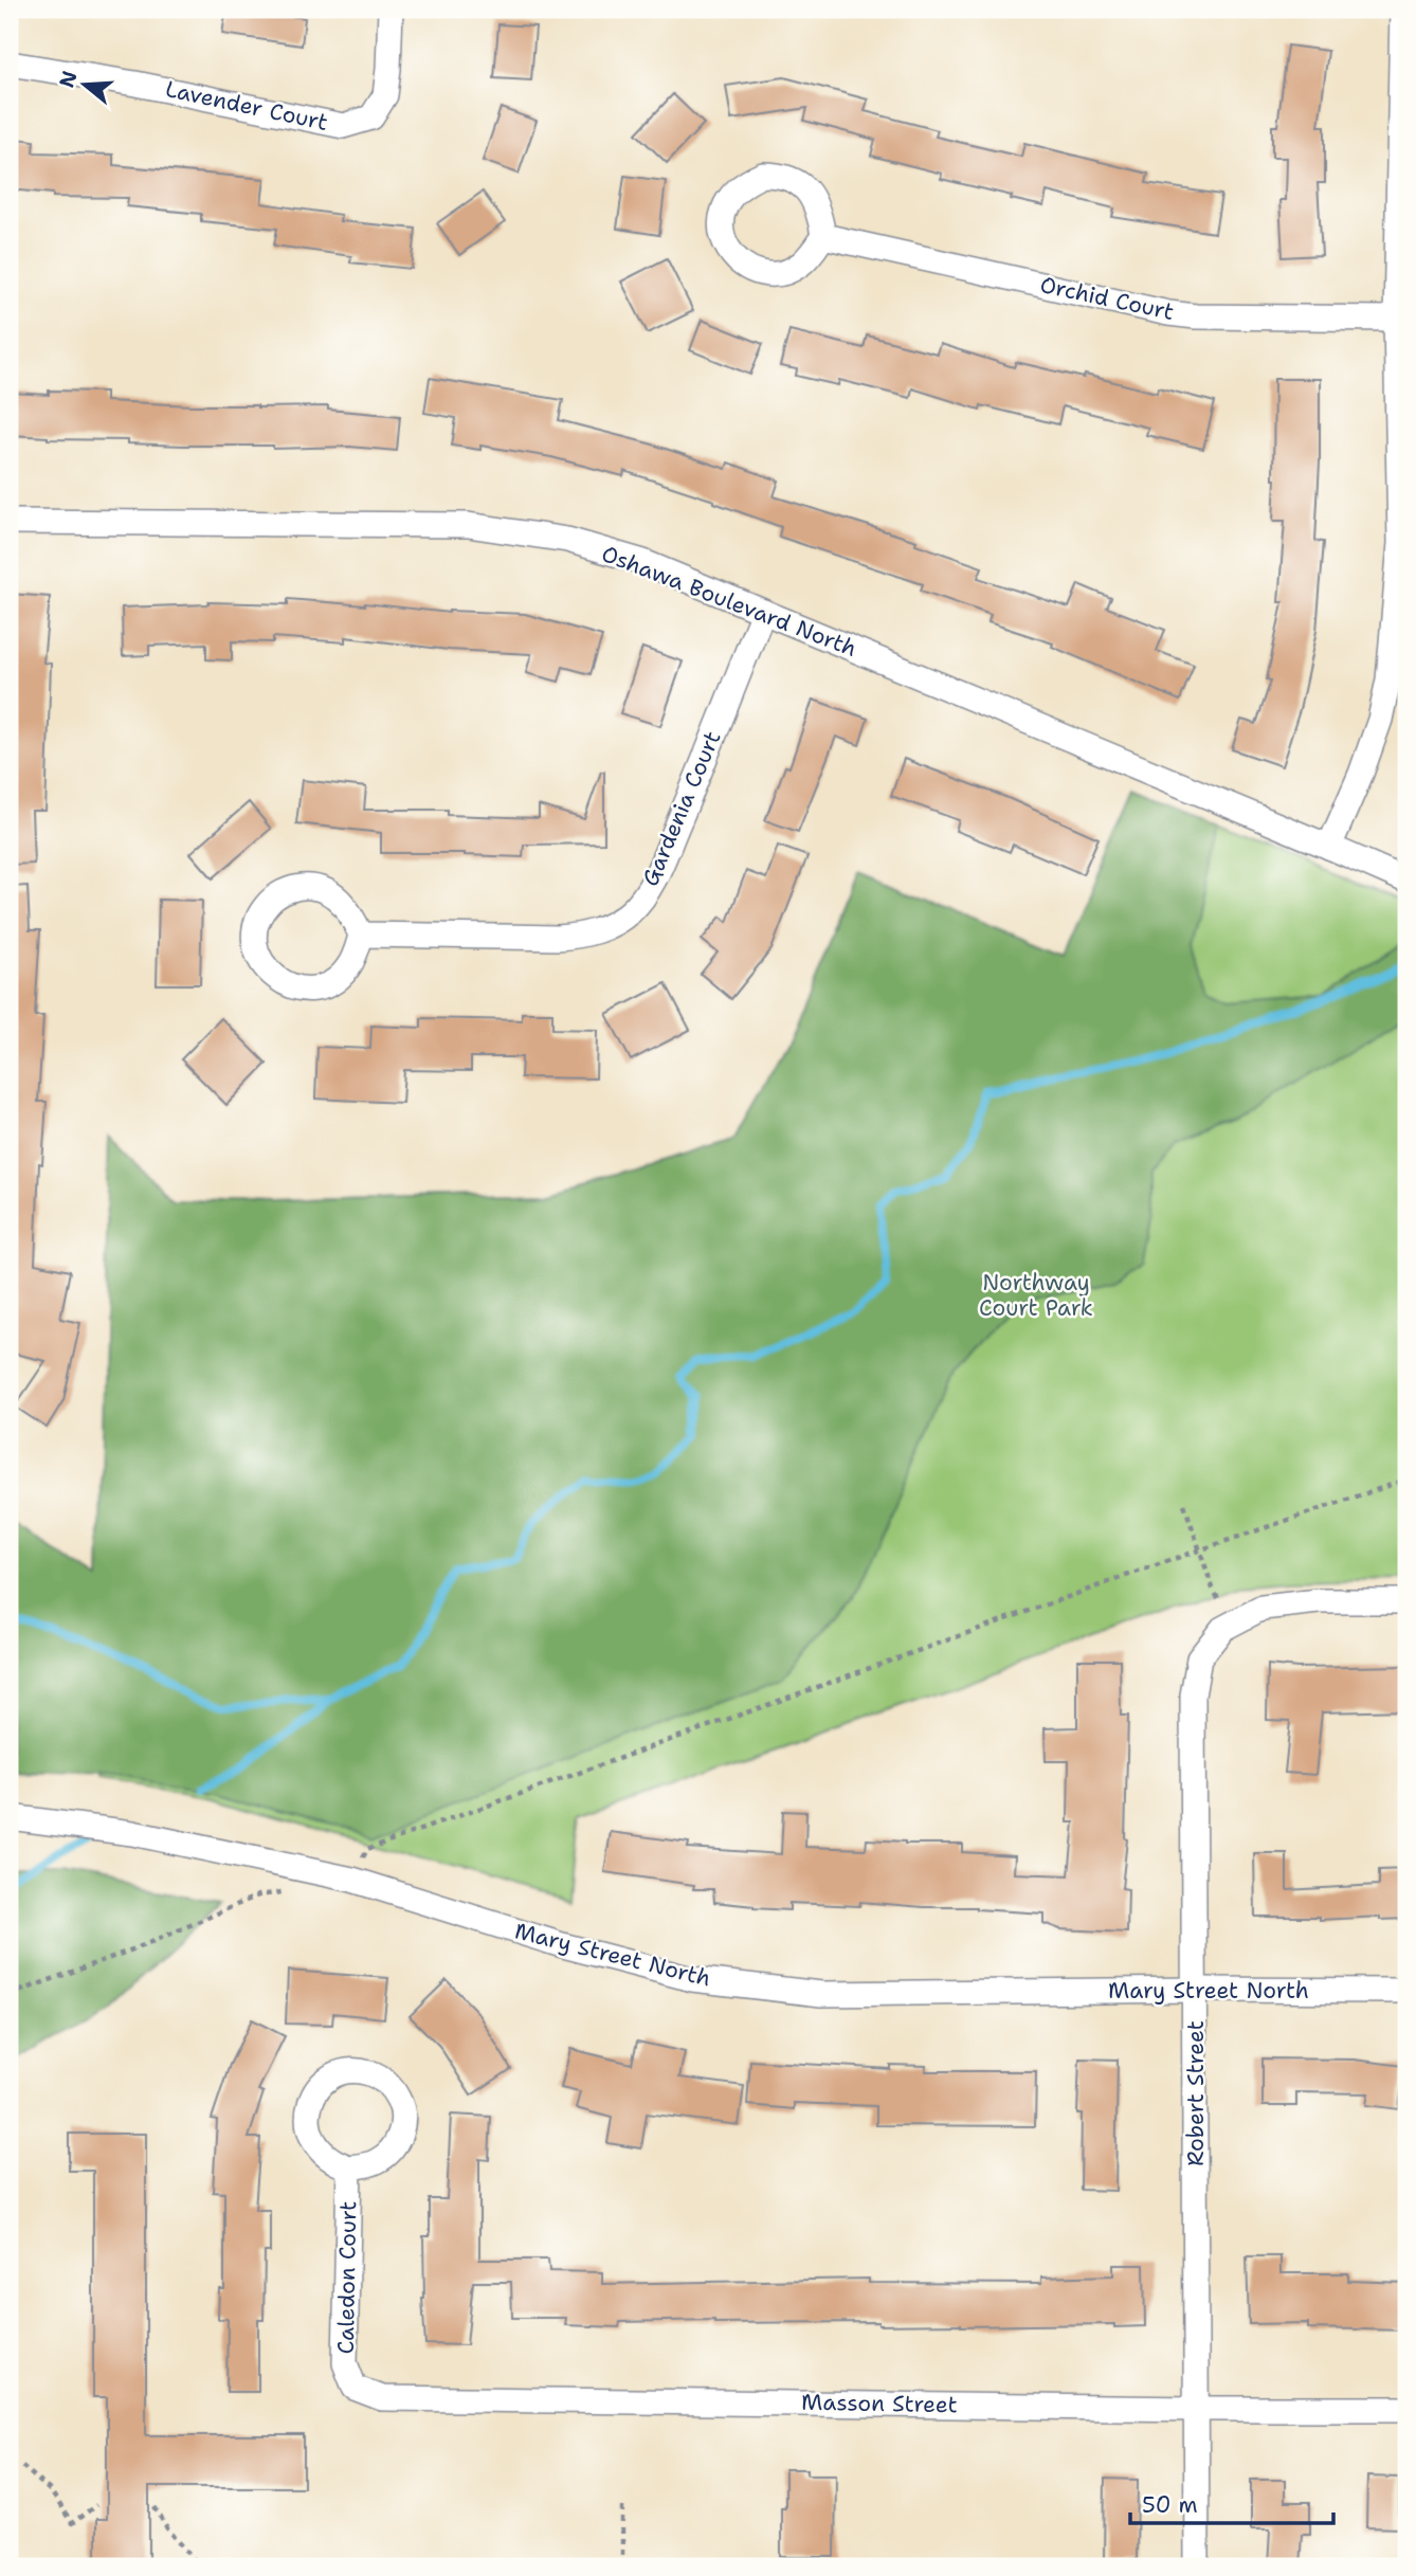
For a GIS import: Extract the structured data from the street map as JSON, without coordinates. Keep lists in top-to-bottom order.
{
  "streets": {
    "street": [
      "Lavender Court",
      "Orchid Court",
      "Oshawa Boulevard North",
      "Gardenia Court",
      "Mary Street North",
      "Robert Street",
      "Caledon Court",
      "Masson Street"
    ]
  },
  "crossings": [
    ["Oshawa Boulevard North", "Gardenia Court"],
    ["Mary Street North", "Robert Street"],
    ["Robert Street", "Masson Street"],
    ["Caledon Court", "Masson Street"]
  ],
  "parks": ["Northway Court Park"],
  "scale_bar": "50 m",
  "north": "left"
}
